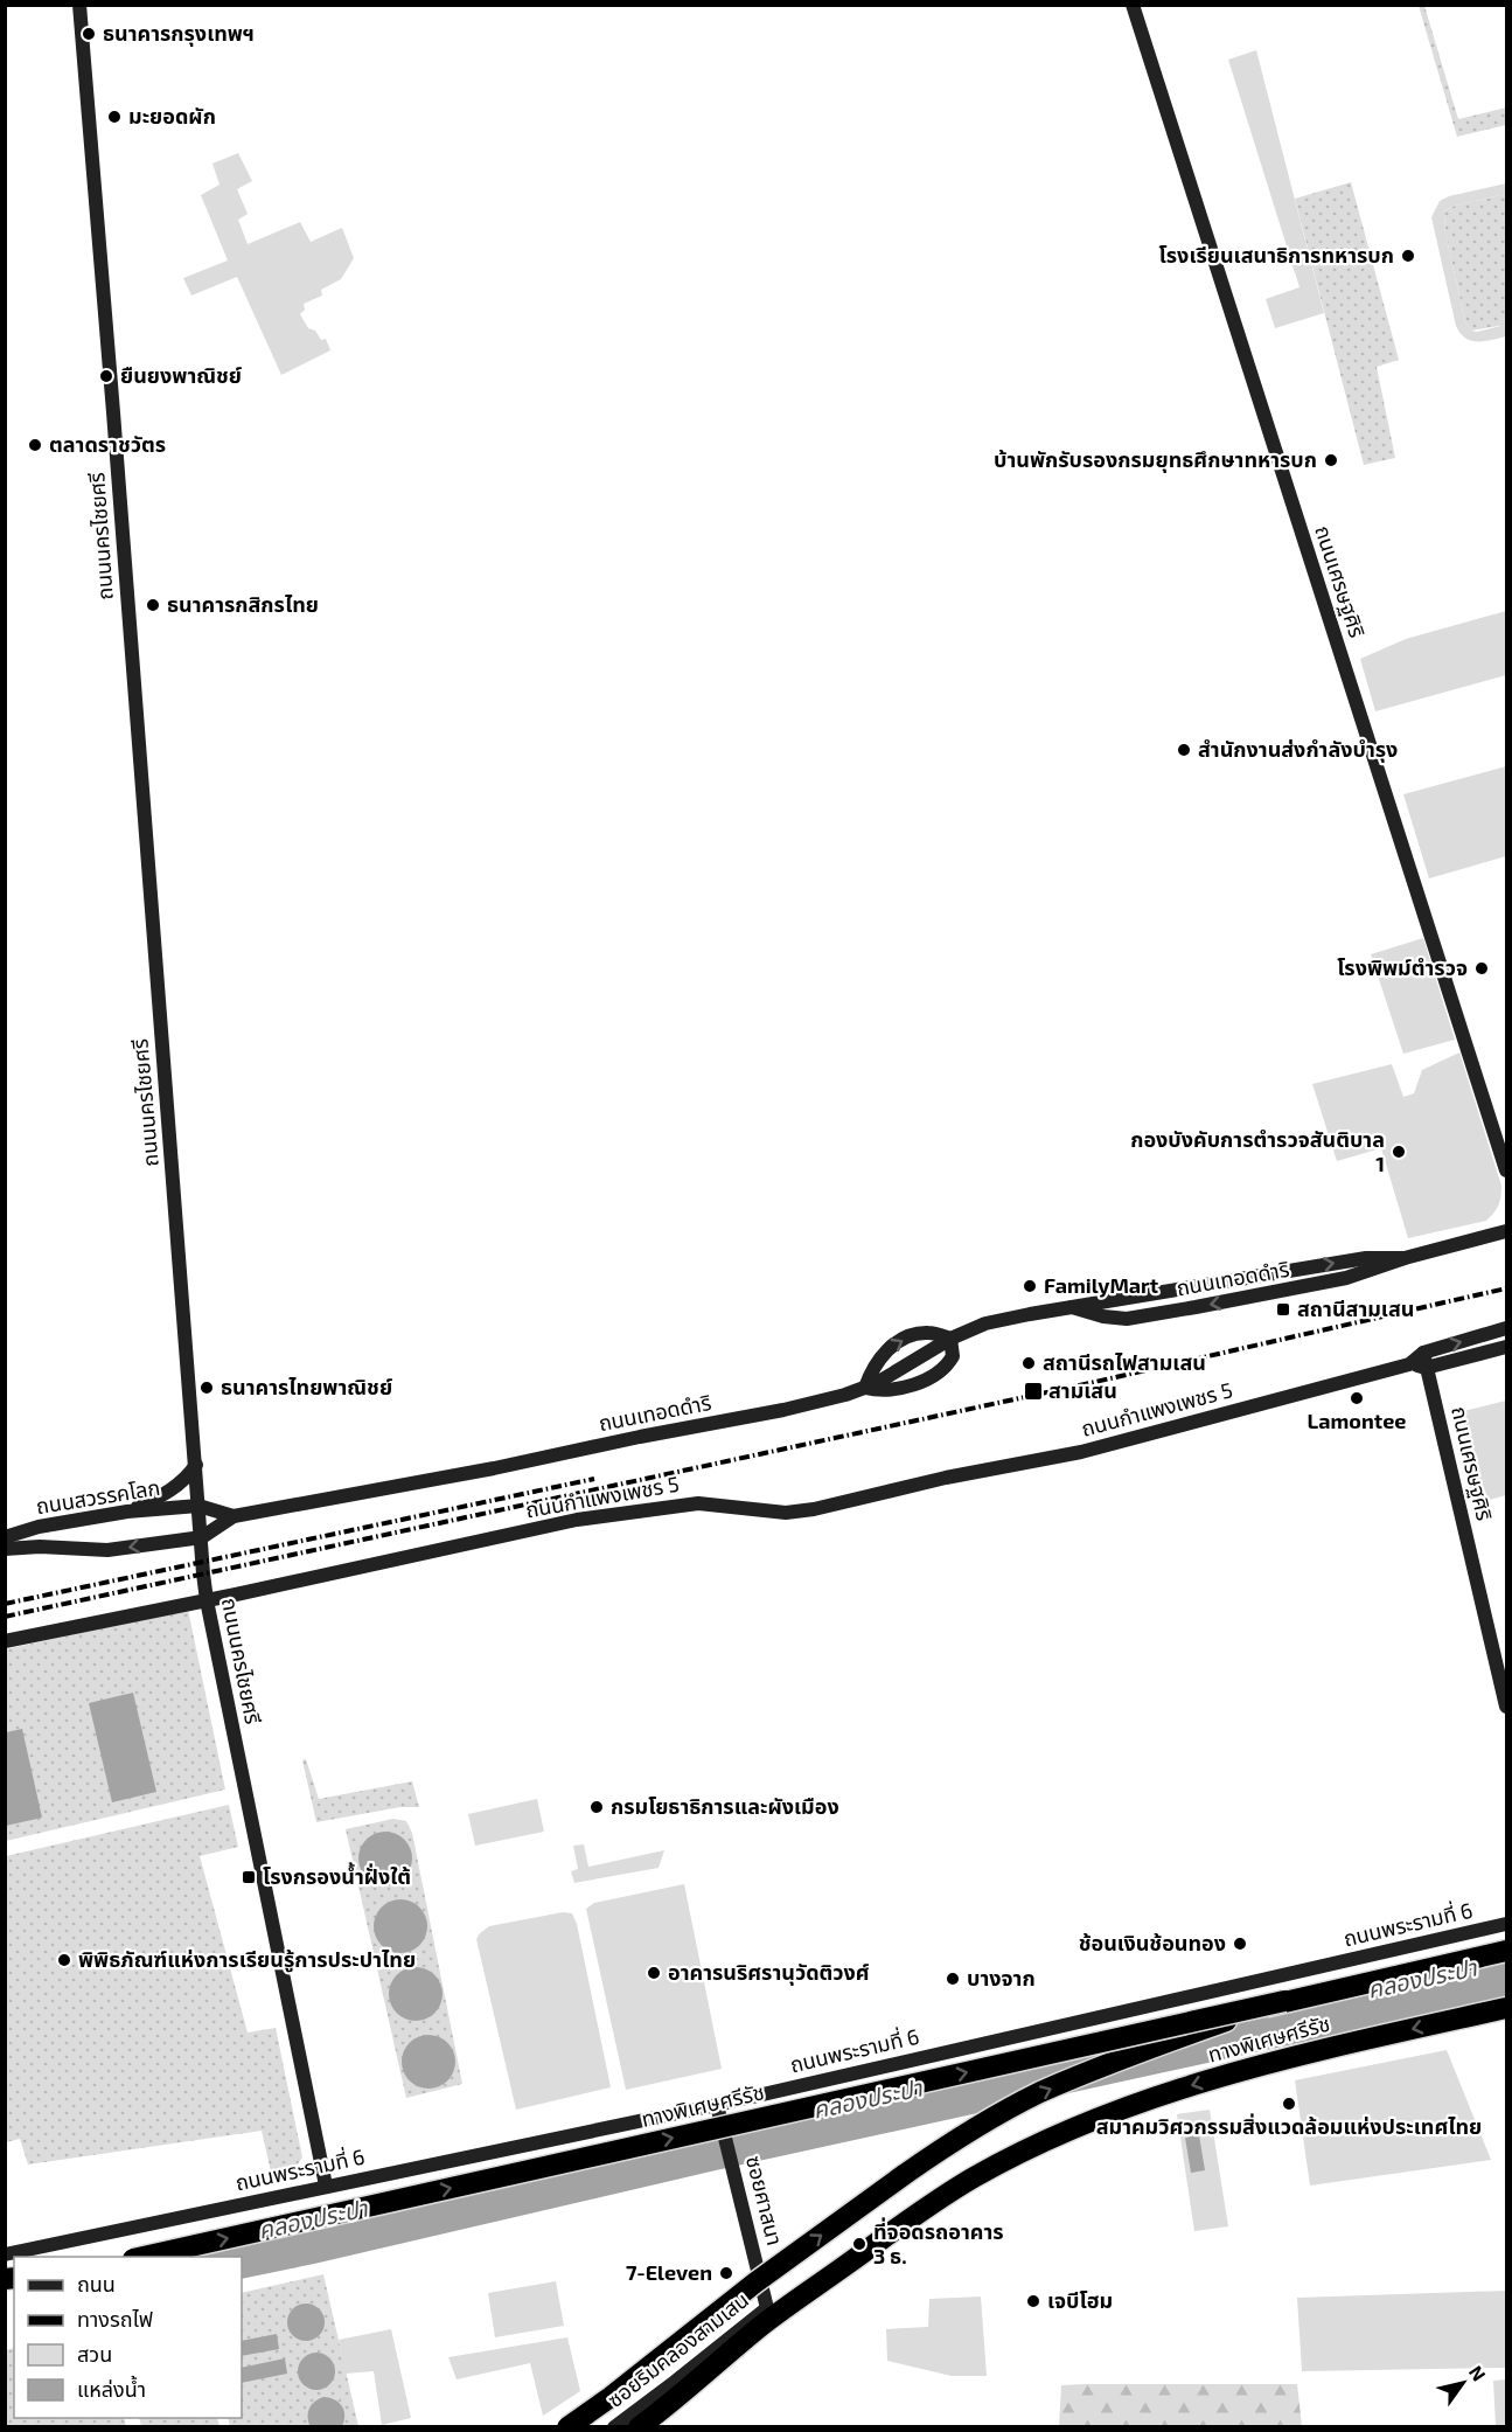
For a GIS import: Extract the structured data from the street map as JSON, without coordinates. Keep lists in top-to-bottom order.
{
  "streets": {
    "highway": ["ทางพิเศษศรีรัช"],
    "street": [
      "ถนนนครไชยศรี",
      "ถนนเศรษฐศิริ",
      "ถนนเทอดดำริ",
      "ถนนกำแพงเพชร 5",
      "ถนนสวรรคโลก",
      "ถนนพระรามที่ 6",
      "ซอยศาสนา",
      "ซอยริมคลองสามเสน"
    ]
  },
  "crossings": [
    ["ถนนนครไชยศรี", "ถนนเทอดดำริ"],
    ["ถนนนครไชยศรี", "ถนนกำแพงเพชร 5"],
    ["ถนนนครไชยศรี", "ถนนสวรรคโลก"],
    ["ถนนนครไชยศรี", "ถนนพระรามที่ 6"],
    ["ถนนเศรษฐศิริ", "ถนนกำแพงเพชร 5"],
    ["ถนนเทอดดำริ", "ถนนสวรรคโลก"],
    ["ถนนพระรามที่ 6", "ซอยศาสนา"],
    ["ซอยศาสนา", "ซอยริมคลองสามเสน"]
  ],
  "water": ["คลองประปา"],
  "places": {
    "other": [
      "ธนาคารกรุงเทพฯ",
      "มะยอดผัก",
      "โรงเรียนเสนาธิการทหารบก",
      "ยืนยงพาณิชย์",
      "ตลาดราชวัตร",
      "บ้านพักรับรองกรมยุทธศึกษาทหารบก",
      "ธนาคารกสิกรไทย",
      "สํานักงานส่งกําลังบํารุง",
      "โรงพิพม์ตำรวจ",
      "กองบังคับการตำรวจสันติบาล 1",
      "FamilyMart",
      "สถานีรถไฟสามเสน",
      "ธนาคารไทยพาณิชย์",
      "Lamontee",
      "กรมโยธาธิการและผังเมือง",
      "ช้อนเงินช้อนทอง",
      "พิพิธภัณฑ์แห่งการเรียนรู้การประปาไทย",
      "อาคารนริศรานุวัดติวงศ์",
      "บางจาก",
      "สมาคมวิศวกรรมสิ่งแวดล้อมแห่งประเทศไทย",
      "ที่จอดรถอาคาร 3 ธ.",
      "7-Eleven",
      "เจบีโฮม"
    ],
    "transit": ["สถานีสามเสน", "สามเสน", "โรงกรองน้ำฝั่งใต้"]
  },
  "legend": [
    "ถนน",
    "ทางรถไฟ",
    "สวน",
    "แหล่งน้ำ"
  ],
  "north": "top right"
}
